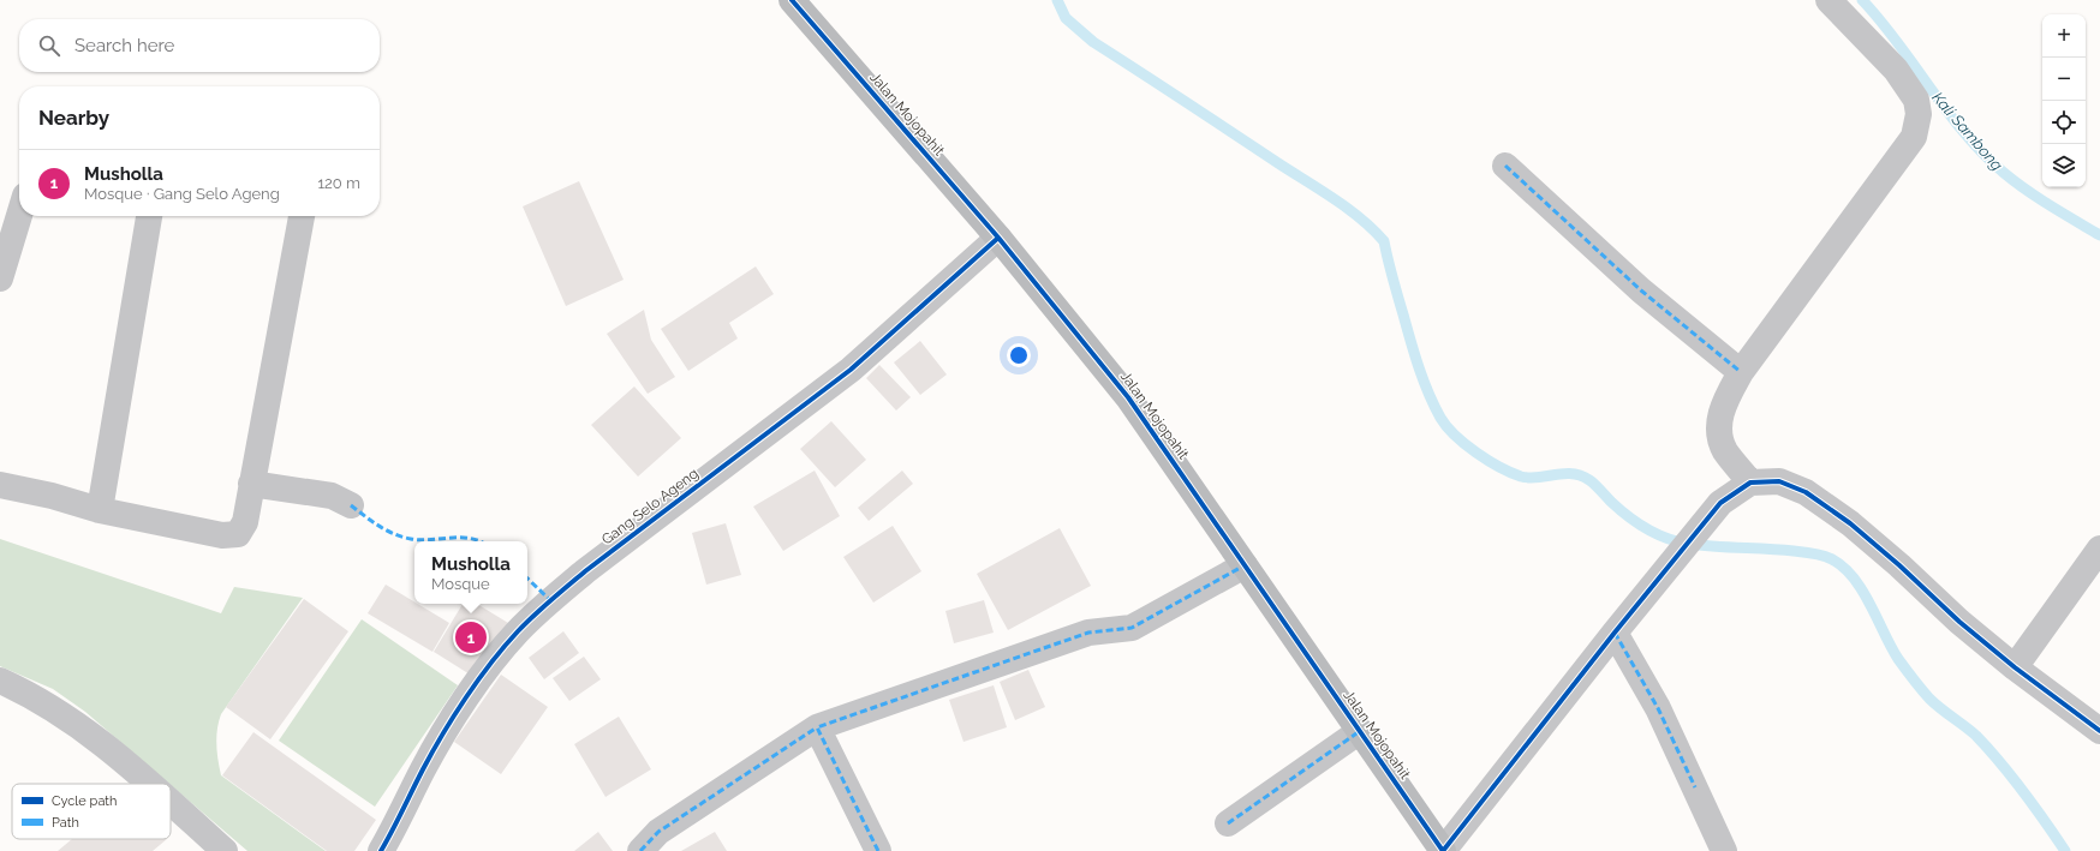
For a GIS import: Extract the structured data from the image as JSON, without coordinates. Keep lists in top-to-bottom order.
{
  "streets": {
    "street": ["Jalan Mojopahit", "Gang Selo Ageng"]
  },
  "crossings": [
    ["Jalan Mojopahit", "Gang Selo Ageng"]
  ],
  "water": ["Kali Sambong"],
  "legend": ["Cycle path", "Path"],
  "page": {
    "map_buttons": ["+", "−"],
    "search": "Search here",
    "heading": "Nearby",
    "list": [
      {
        "mark": "1",
        "name": "Musholla",
        "note": "Mosque · Gang Selo Ageng",
        "value": "120 m"
      }
    ],
    "popup": ["Musholla", "Mosque"],
    "pins": "1"
  }
}
